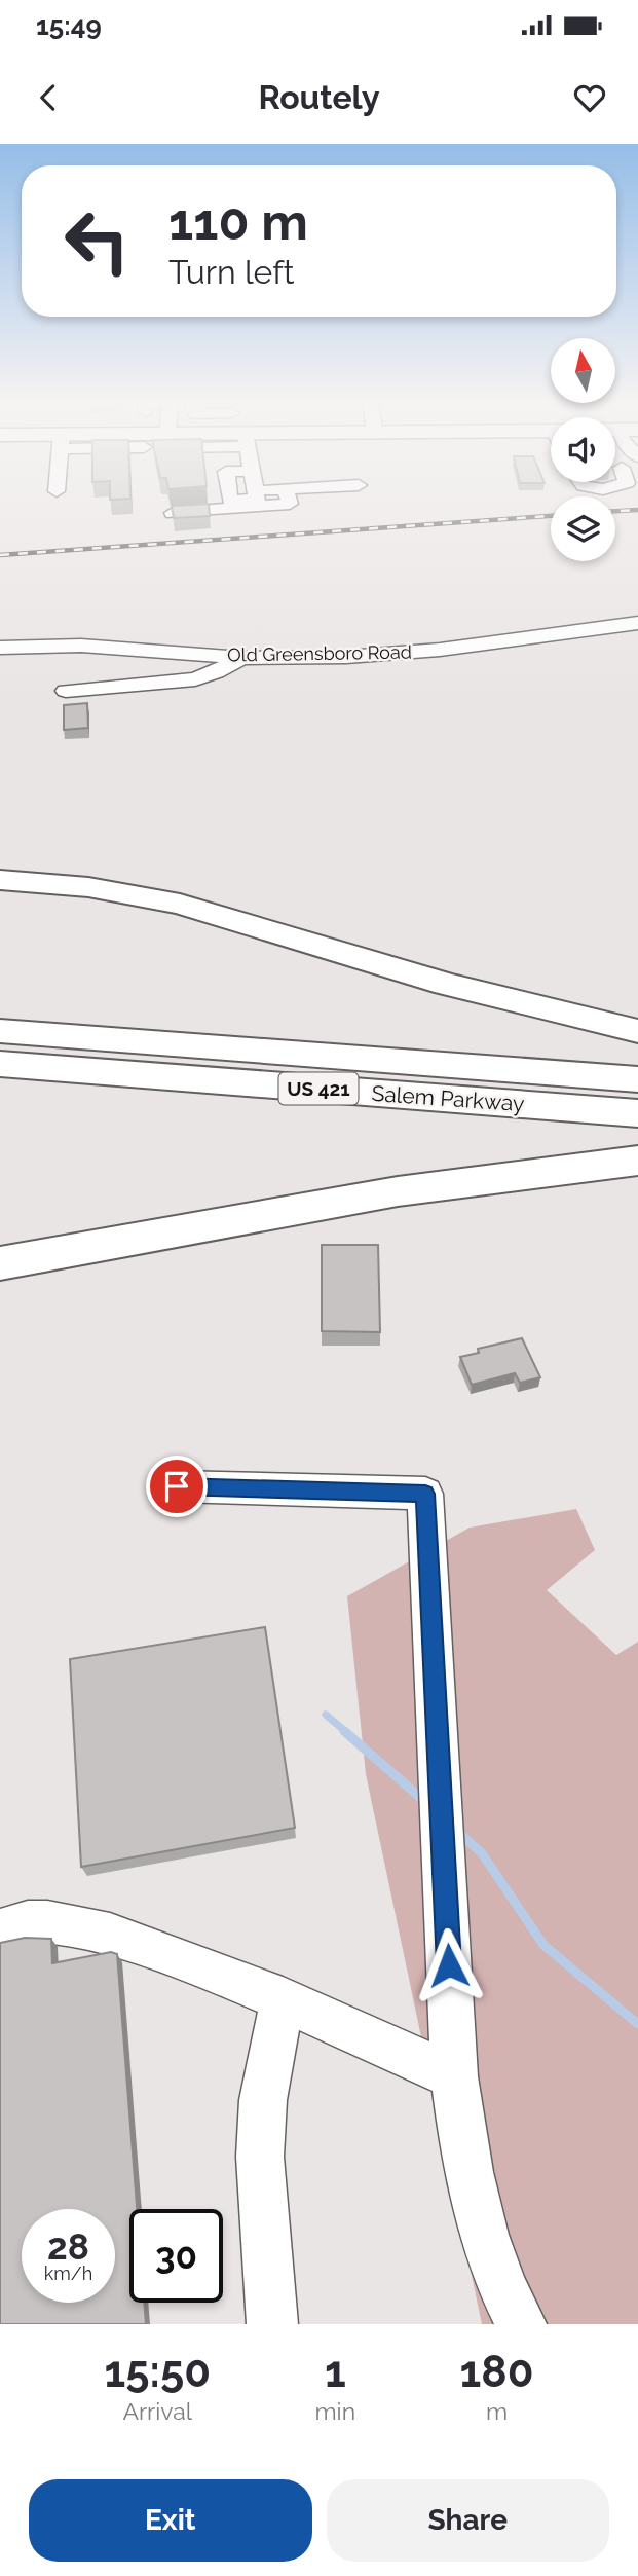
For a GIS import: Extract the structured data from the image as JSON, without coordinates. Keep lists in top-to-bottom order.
{
  "streets": {
    "highway": ["US 421", "Salem Parkway"],
    "street": ["Old Greensboro Road"]
  },
  "north": "top",
  "page": {
    "status": "15:49",
    "header": "Routely",
    "turn": ["110 m", "Turn left"],
    "speed": "28 km/h",
    "limit": "30",
    "eta": [
      "15:50",
      "Arrival",
      "1",
      "min",
      "180",
      "m"
    ],
    "buttons": ["Exit", "Share"]
  }
}
